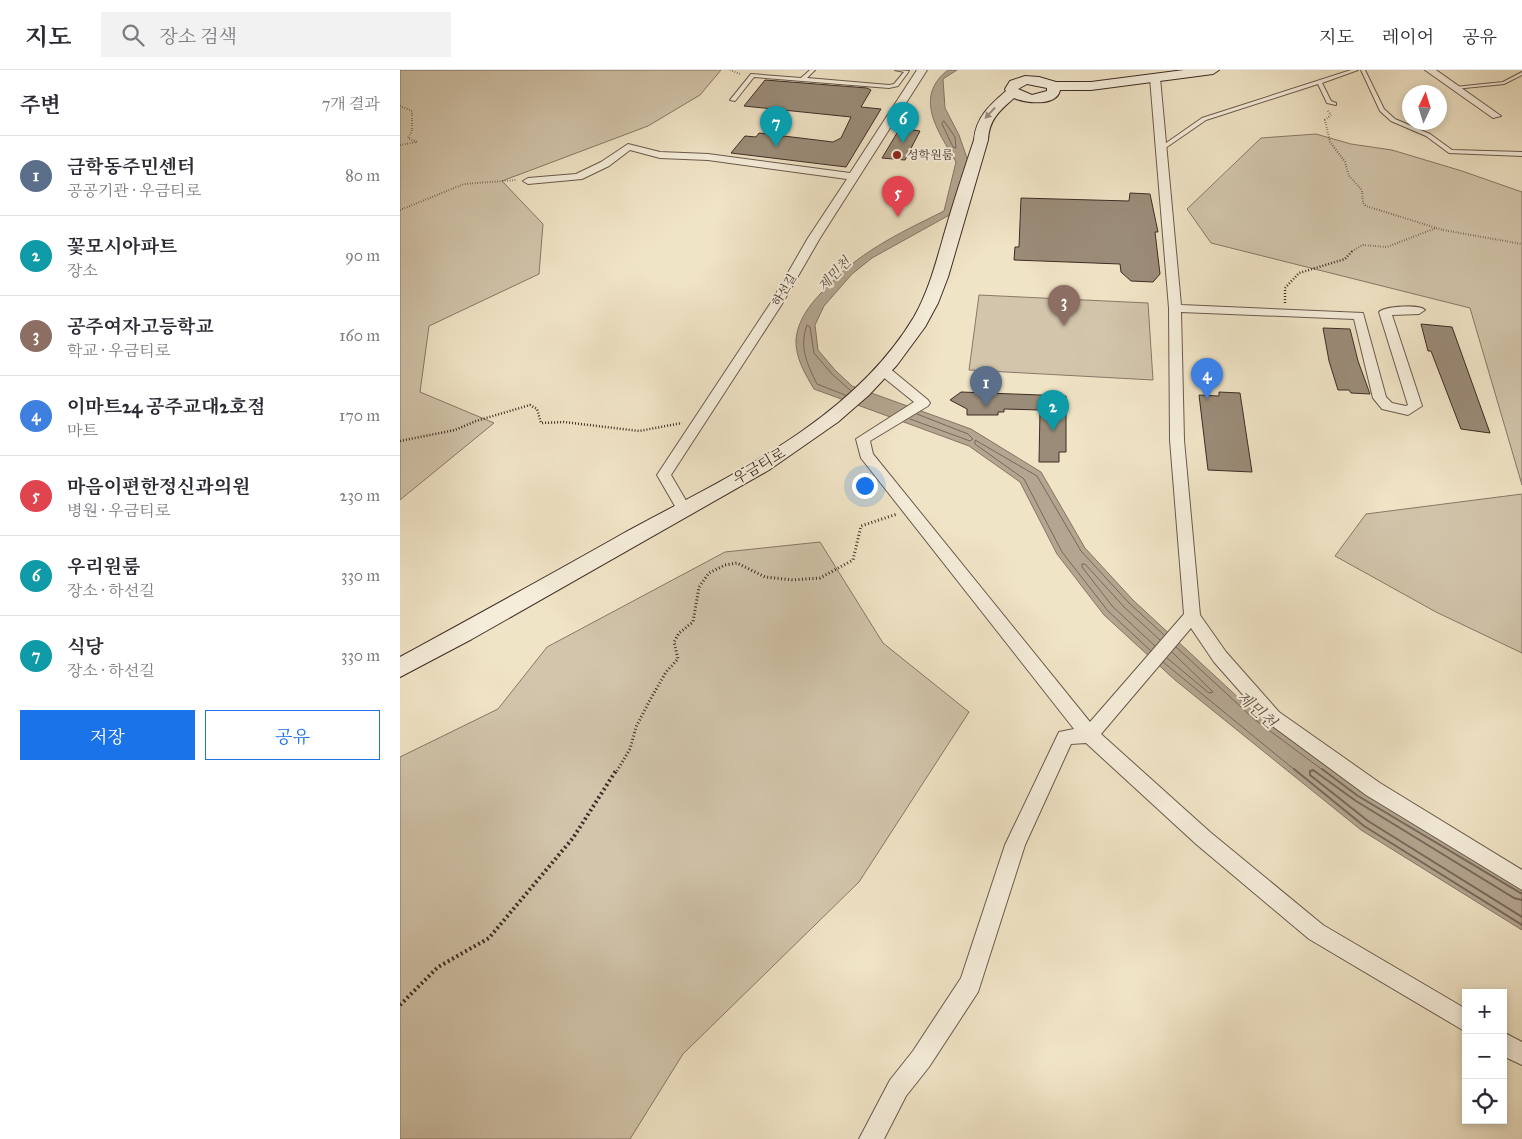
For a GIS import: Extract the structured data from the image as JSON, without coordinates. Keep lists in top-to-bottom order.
{
  "streets": {
    "main road": ["우금티로"],
    "street": ["하선길"]
  },
  "crossings": [
    ["하선길", "우금티로"]
  ],
  "water": ["제민천"],
  "places": ["성학원룸"],
  "north": "top",
  "page": {
    "header": "지도",
    "search": "장소 검색",
    "nav": ["지도", "레이어", "공유"],
    "heading": ["주변", "7개 결과"],
    "pins": [
      "6",
      "7",
      "5",
      "3",
      "4",
      "1",
      "2"
    ],
    "list": [
      {
        "mark": "1",
        "name": "금학동주민센터",
        "note": "공공기관 · 우금티로",
        "value": "80 m"
      },
      {
        "mark": "2",
        "name": "꽃모시아파트",
        "note": "장소",
        "value": "90 m"
      },
      {
        "mark": "3",
        "name": "공주여자고등학교",
        "note": "학교 · 우금티로",
        "value": "160 m"
      },
      {
        "mark": "4",
        "name": "이마트24 공주교대2호점",
        "note": "마트",
        "value": "170 m"
      },
      {
        "mark": "5",
        "name": "마음이편한정신과의원",
        "note": "병원 · 우금티로",
        "value": "230 m"
      },
      {
        "mark": "6",
        "name": "우리원룸",
        "note": "장소 · 하선길",
        "value": "330 m"
      },
      {
        "mark": "7",
        "name": "식당",
        "note": "장소 · 하선길",
        "value": "330 m"
      }
    ],
    "buttons": ["저장", "공유"],
    "map_buttons": ["+", "−"]
  }
}
